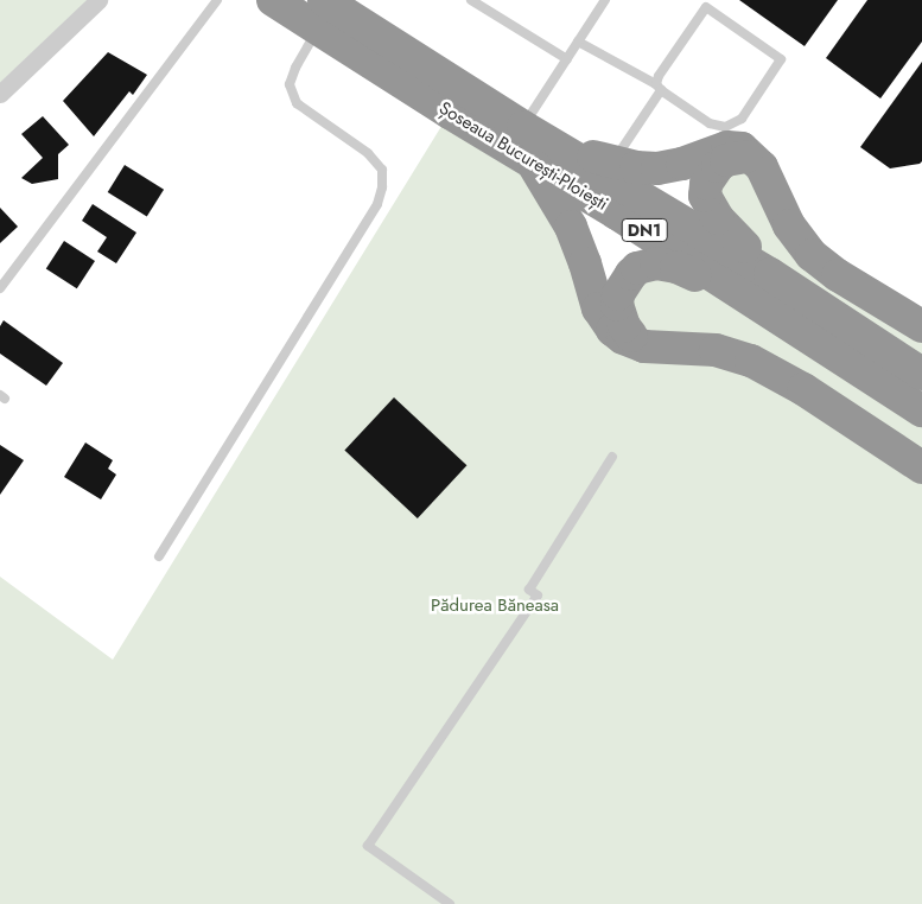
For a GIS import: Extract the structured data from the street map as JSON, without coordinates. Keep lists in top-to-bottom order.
{
  "streets": {
    "highway": ["Șoseaua București-Ploiești", "DN1"]
  },
  "parks": ["Pădurea Băneasa"]
}
